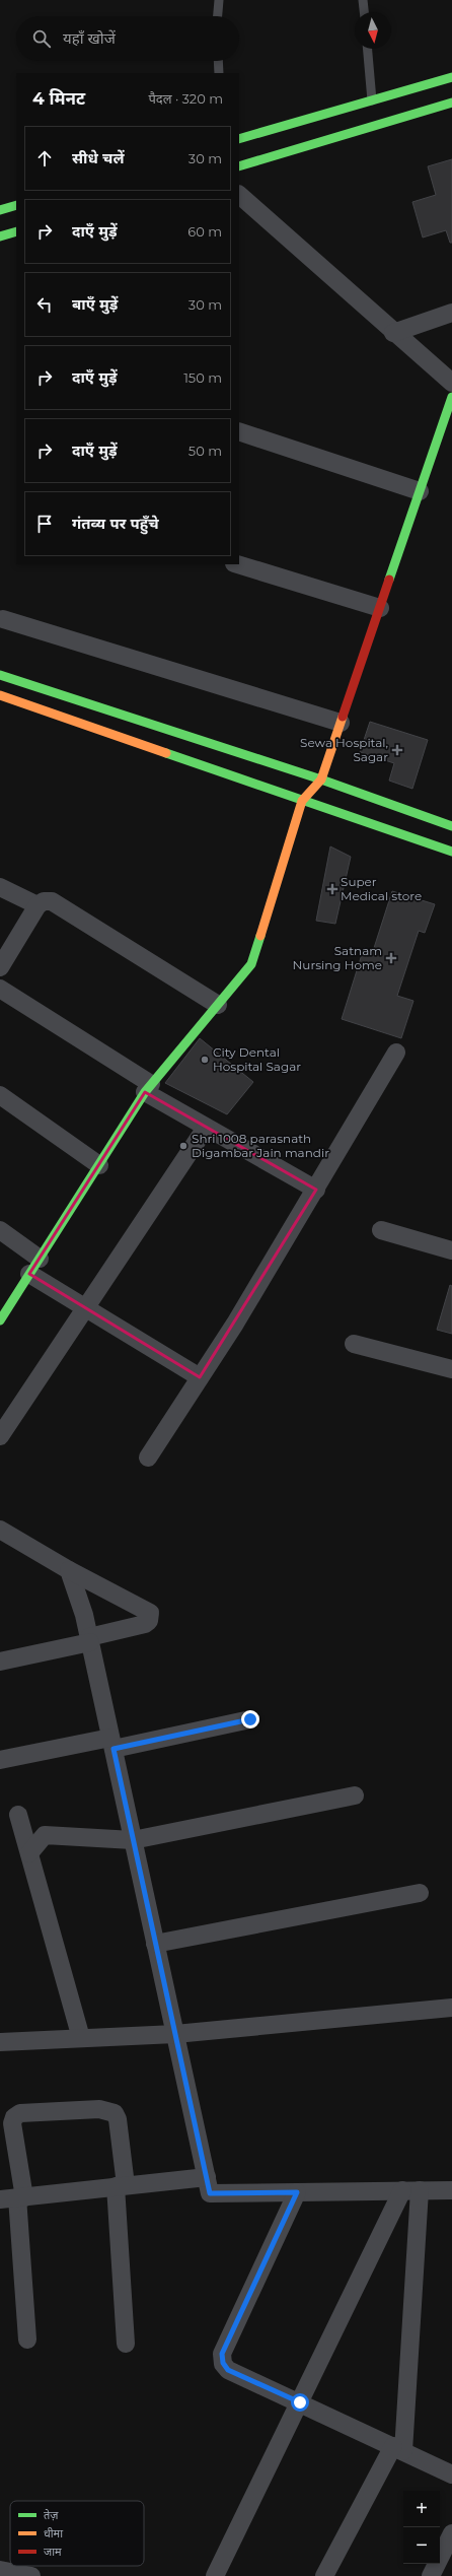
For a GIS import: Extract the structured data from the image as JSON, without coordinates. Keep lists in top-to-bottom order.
{
  "places": {
    "health": ["Sewa Hospital, Sagar", "Super Medical store", "Satnam Nursing Home"],
    "other": ["City Dental Hospital Sagar", "Shri 1008 parasnath Digambar Jain mandir"]
  },
  "legend": ["तेज़", "धीमा", "जाम"],
  "north": "bottom",
  "page": {
    "search": "यहाँ खोजें",
    "heading": ["4 मिनट", "पैदल · 320 m"],
    "list": [
      ["सीधे चलें", "30 m"],
      ["दाएँ मुड़ें", "60 m"],
      ["बाएँ मुड़ें", "30 m"],
      ["दाएँ मुड़ें", "150 m"],
      ["दाएँ मुड़ें", "50 m"],
      "गंतव्य पर पहुँचे"
    ],
    "map_buttons": ["+", "−"]
  }
}
